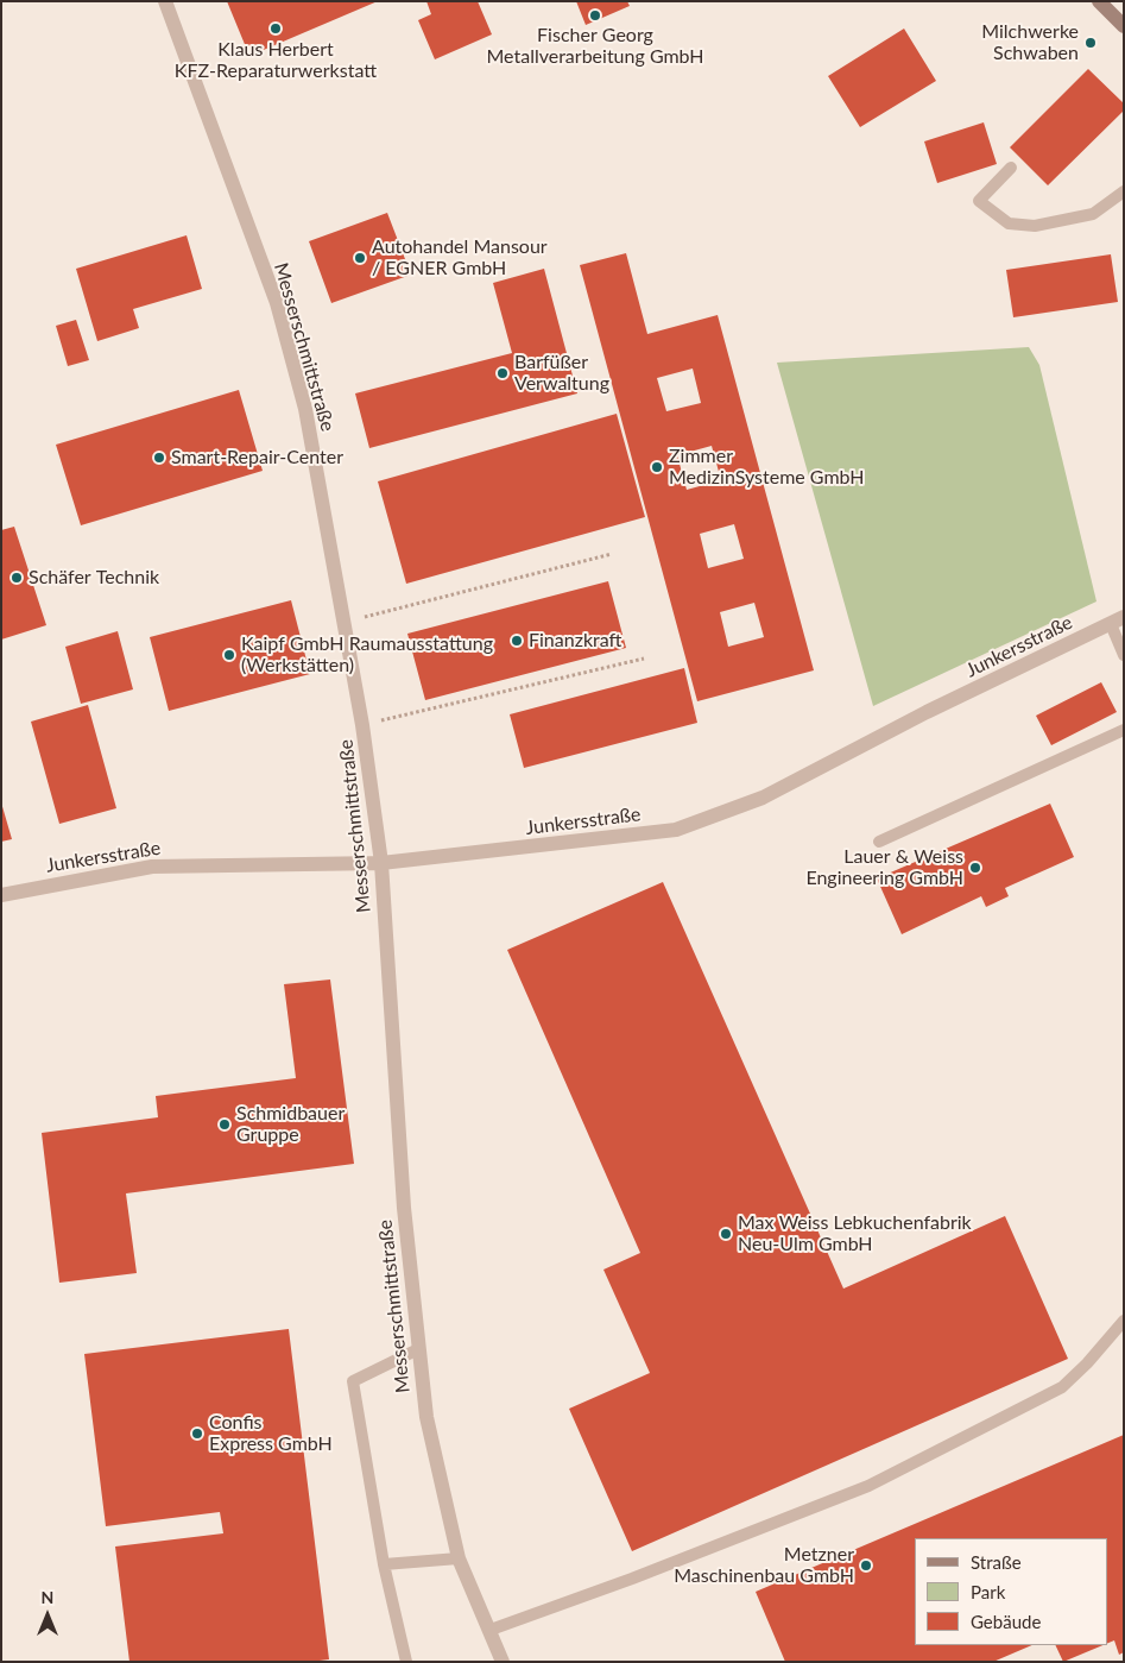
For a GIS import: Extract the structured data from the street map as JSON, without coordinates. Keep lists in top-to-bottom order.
{
  "streets": {
    "street": ["Messerschmittstraße", "Junkersstraße"]
  },
  "crossings": [
    ["Messerschmittstraße", "Junkersstraße"]
  ],
  "places": [
    "Fischer Georg Metallverarbeitung GmbH",
    "Klaus Herbert KFZ-Reparaturwerkstatt",
    "Milchwerke Schwaben",
    "Autohandel Mansour / EGNER GmbH",
    "Barfüßer Verwaltung",
    "Smart-Repair-Center",
    "Zimmer MedizinSysteme GmbH",
    "Schäfer Technik",
    "Finanzkraft",
    "Kaipf GmbH Raumausstattung (Werkstätten)",
    "Lauer & Weiss Engineering GmbH",
    "Schmidbauer Gruppe",
    "Max Weiss Lebkuchenfabrik Neu-Ulm GmbH",
    "Confis Express GmbH",
    "Metzner Maschinenbau GmbH"
  ],
  "legend": ["Straße", "Park", "Gebäude"],
  "north": "top"
}
